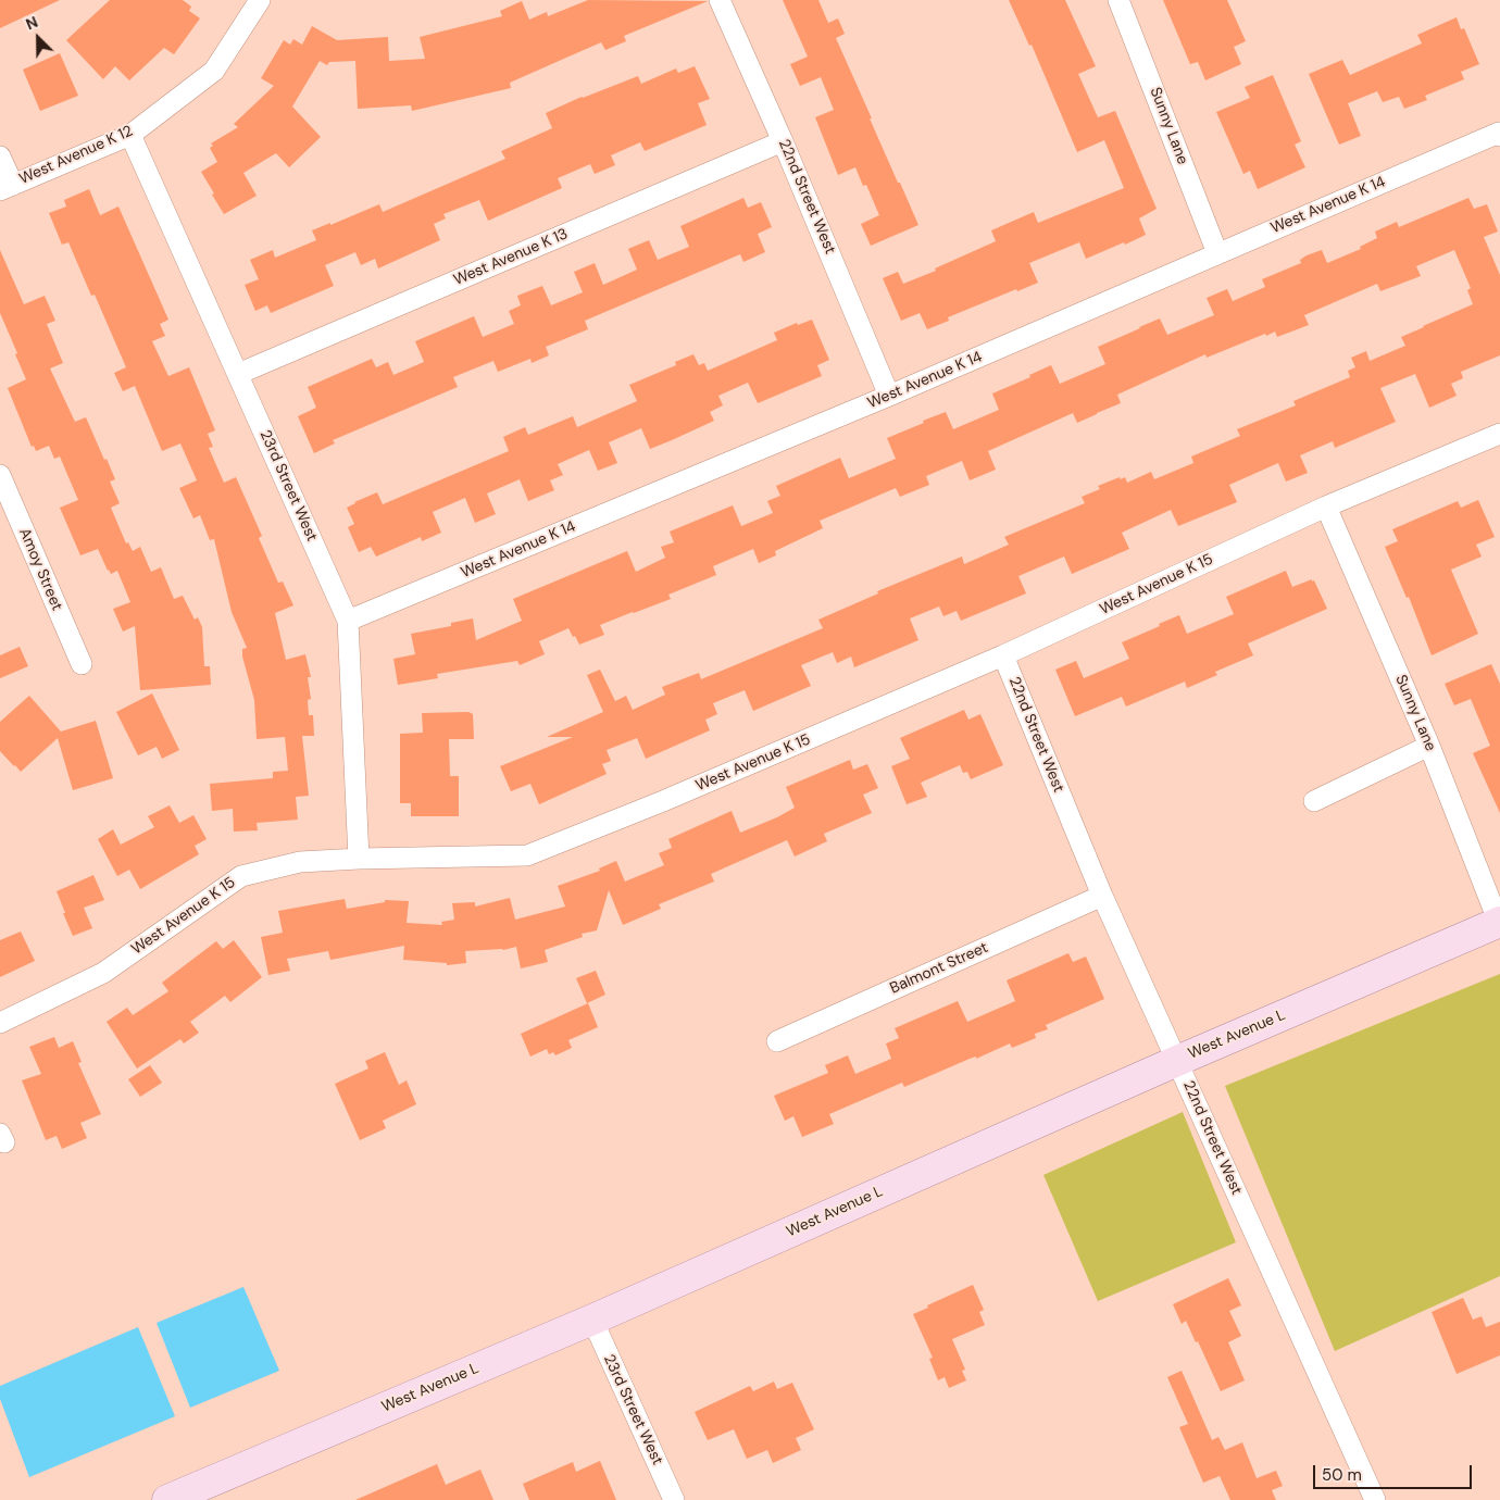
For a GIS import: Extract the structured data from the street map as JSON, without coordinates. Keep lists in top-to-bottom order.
{
  "streets": {
    "main road": ["West Avenue L"],
    "street": [
      "Sunny Lane",
      "West Avenue K 12",
      "22nd Street West",
      "West Avenue K 14",
      "West Avenue K 13",
      "23rd Street West",
      "Amoy Street",
      "West Avenue K 15",
      "Balmont Street"
    ]
  },
  "crossings": [
    ["Sunny Lane", "West Avenue K 14"],
    ["Sunny Lane", "West Avenue K 15"],
    ["Sunny Lane", "West Avenue L"],
    ["West Avenue K 12", "23rd Street West"],
    ["22nd Street West", "West Avenue K 14"],
    ["22nd Street West", "West Avenue K 13"],
    ["22nd Street West", "West Avenue K 15"],
    ["22nd Street West", "Balmont Street"],
    ["22nd Street West", "West Avenue L"],
    ["West Avenue K 14", "23rd Street West"],
    ["West Avenue K 13", "23rd Street West"],
    ["23rd Street West", "West Avenue K 15"],
    ["23rd Street West", "West Avenue L"]
  ],
  "scale_bar": "50 m",
  "north": "top left"
}
